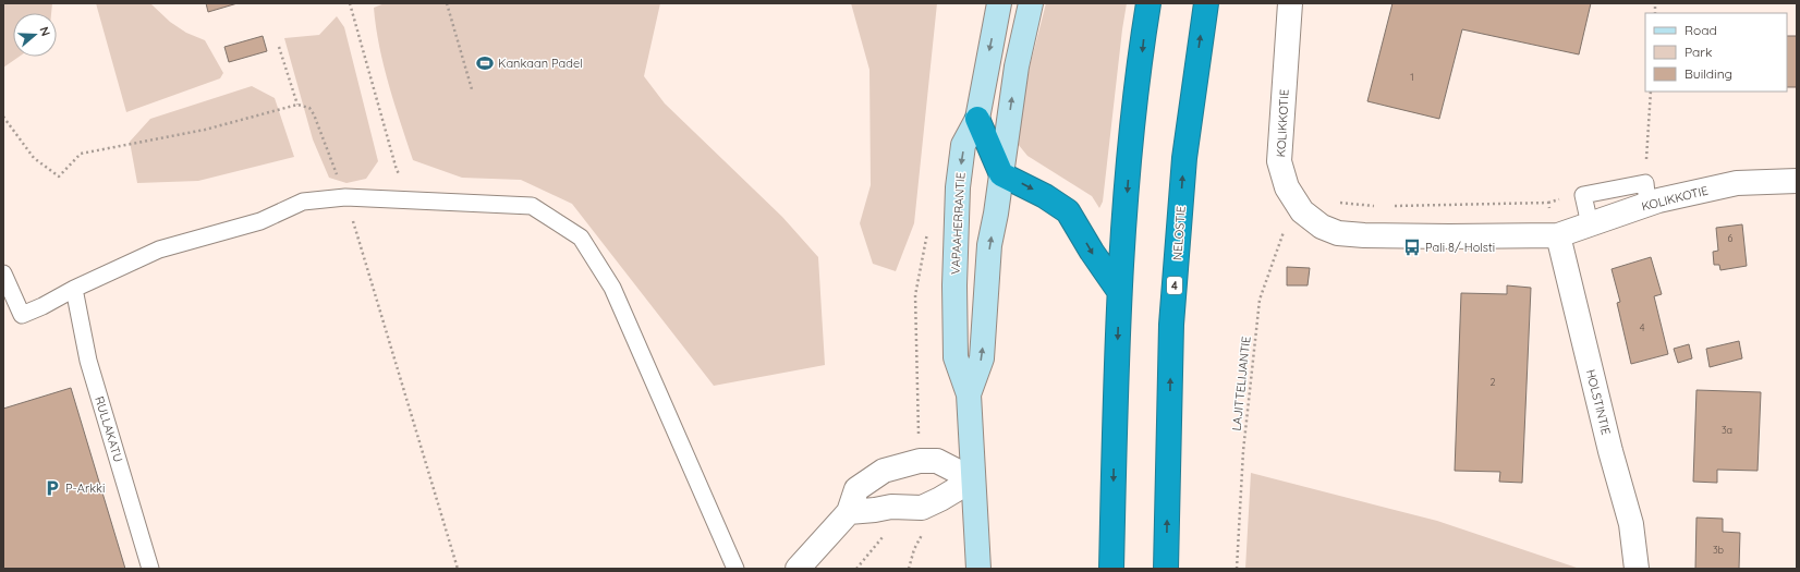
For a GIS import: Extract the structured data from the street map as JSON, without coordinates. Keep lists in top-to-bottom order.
{
  "streets": {
    "highway": ["NELOSTIE", "4"],
    "street": ["KOLIKKOTIE", "VAPAAHERRANTIE", "HOLSTINTIE"],
    "lane": ["RULLAKATU"],
    "path": ["LAJITTELIJANTIE"]
  },
  "crossings": [
    ["KOLIKKOTIE", "LAJITTELIJANTIE"],
    ["KOLIKKOTIE", "HOLSTINTIE"]
  ],
  "places": {
    "sports": ["Kankaan Padel"],
    "bus stop": ["Pali 8/ Holsti"],
    "parking": ["P-Arkki"]
  },
  "house_numbers": [
    "1",
    "6",
    "4",
    "2",
    "3a",
    "3b"
  ],
  "legend": ["Road", "Park", "Building"],
  "north": "right"
}
